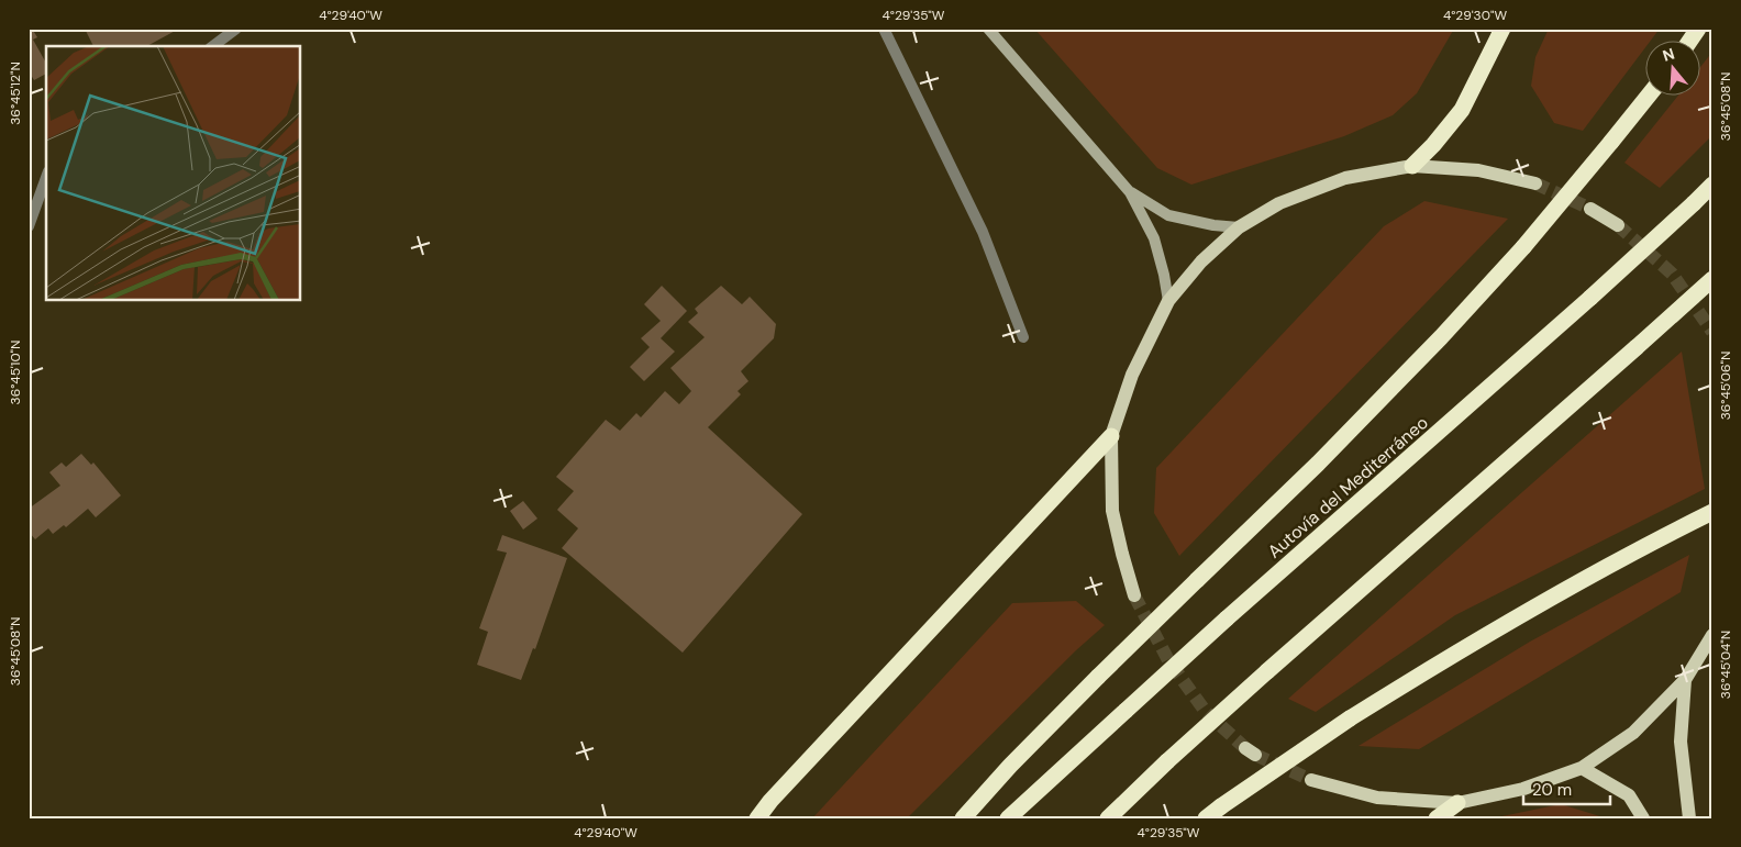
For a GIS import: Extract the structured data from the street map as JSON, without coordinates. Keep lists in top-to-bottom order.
{
  "streets": {
    "highway": ["Autovía del Mediterráneo"]
  },
  "scale_bar": "20 m",
  "north": "top",
  "coordinates": [
    "4°29'40\"W",
    "4°29'35\"W",
    "4°29'30\"W",
    "36°45'12\"N",
    "36°45'08\"N",
    "36°45'10\"N",
    "36°45'06\"N",
    "36°45'04\"N"
  ]
}
